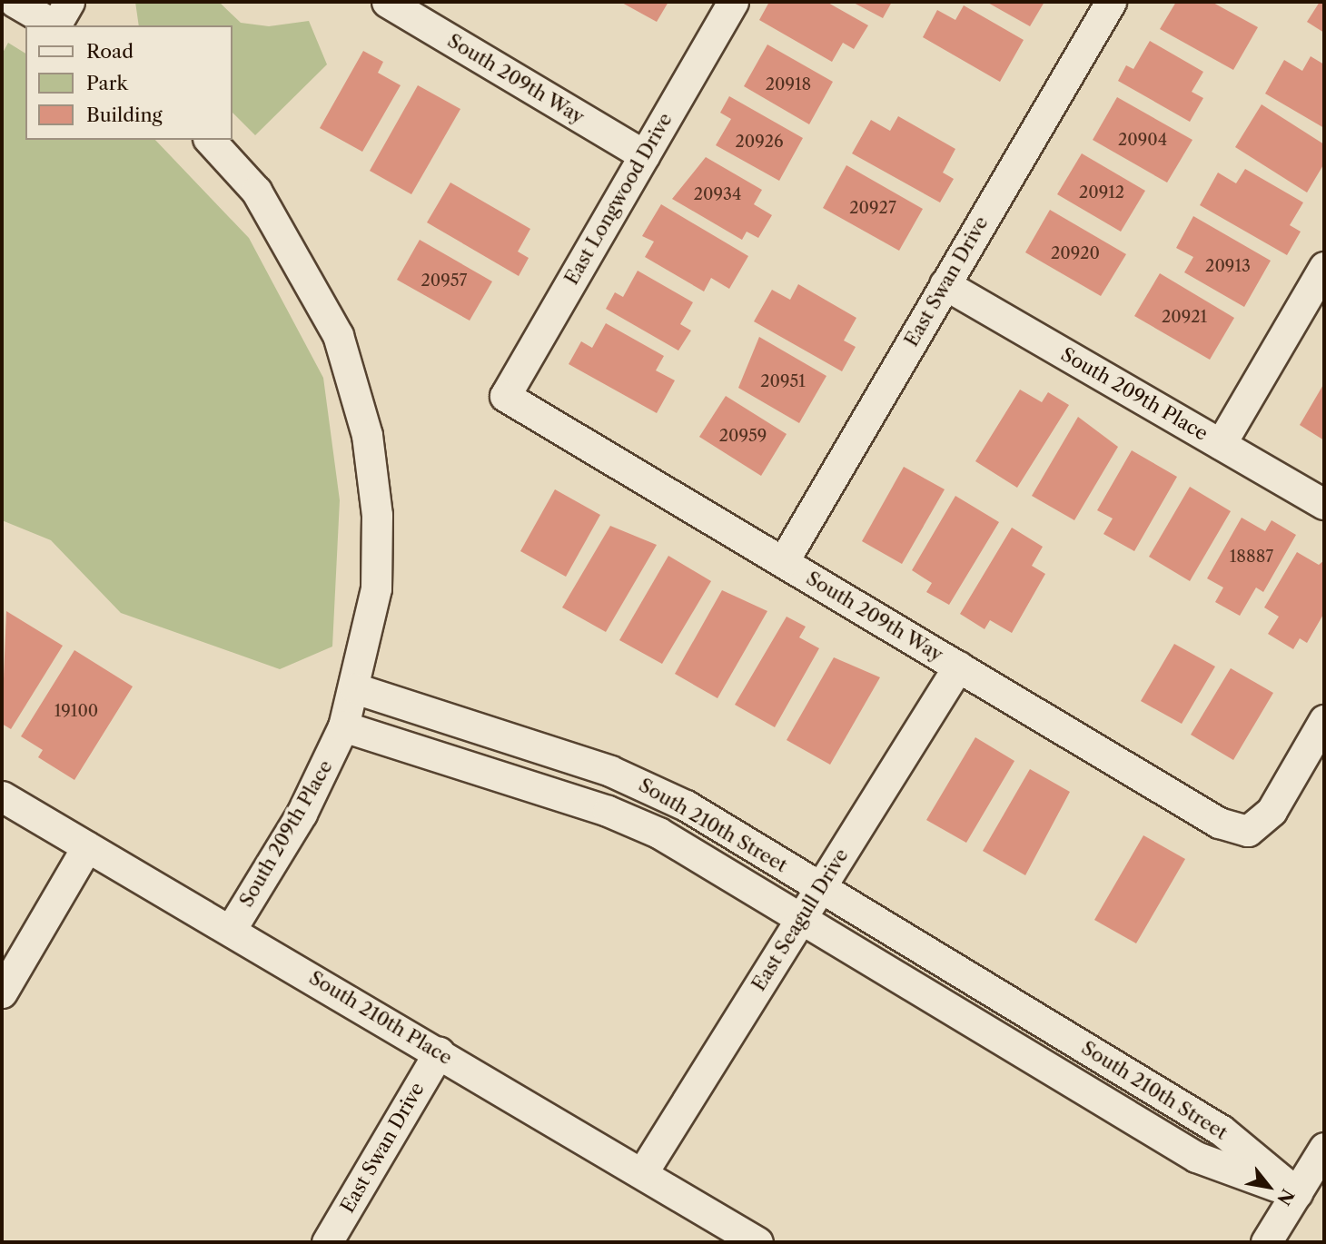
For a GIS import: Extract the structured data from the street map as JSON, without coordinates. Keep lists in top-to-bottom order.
{
  "streets": {
    "street": [
      "South 209th Way",
      "East Longwood Drive",
      "East Swan Drive",
      "South 209th Place",
      "South 210th Street",
      "East Seagull Drive",
      "South 210th Place"
    ]
  },
  "crossings": [
    ["South 209th Way", "East Longwood Drive"],
    ["South 209th Way", "East Swan Drive"],
    ["South 209th Way", "East Seagull Drive"],
    ["East Swan Drive", "South 209th Place"],
    ["East Swan Drive", "South 210th Place"],
    ["South 209th Place", "South 210th Street"],
    ["South 209th Place", "South 210th Place"],
    ["South 210th Street", "East Seagull Drive"],
    ["East Seagull Drive", "South 210th Place"]
  ],
  "house_numbers": [
    "20918",
    "20904",
    "20926",
    "20912",
    "20934",
    "20927",
    "20920",
    "20913",
    "20957",
    "20921",
    "20951",
    "20959",
    "18887",
    "19100"
  ],
  "legend": ["Road", "Park", "Building"],
  "north": "bottom right"
}
